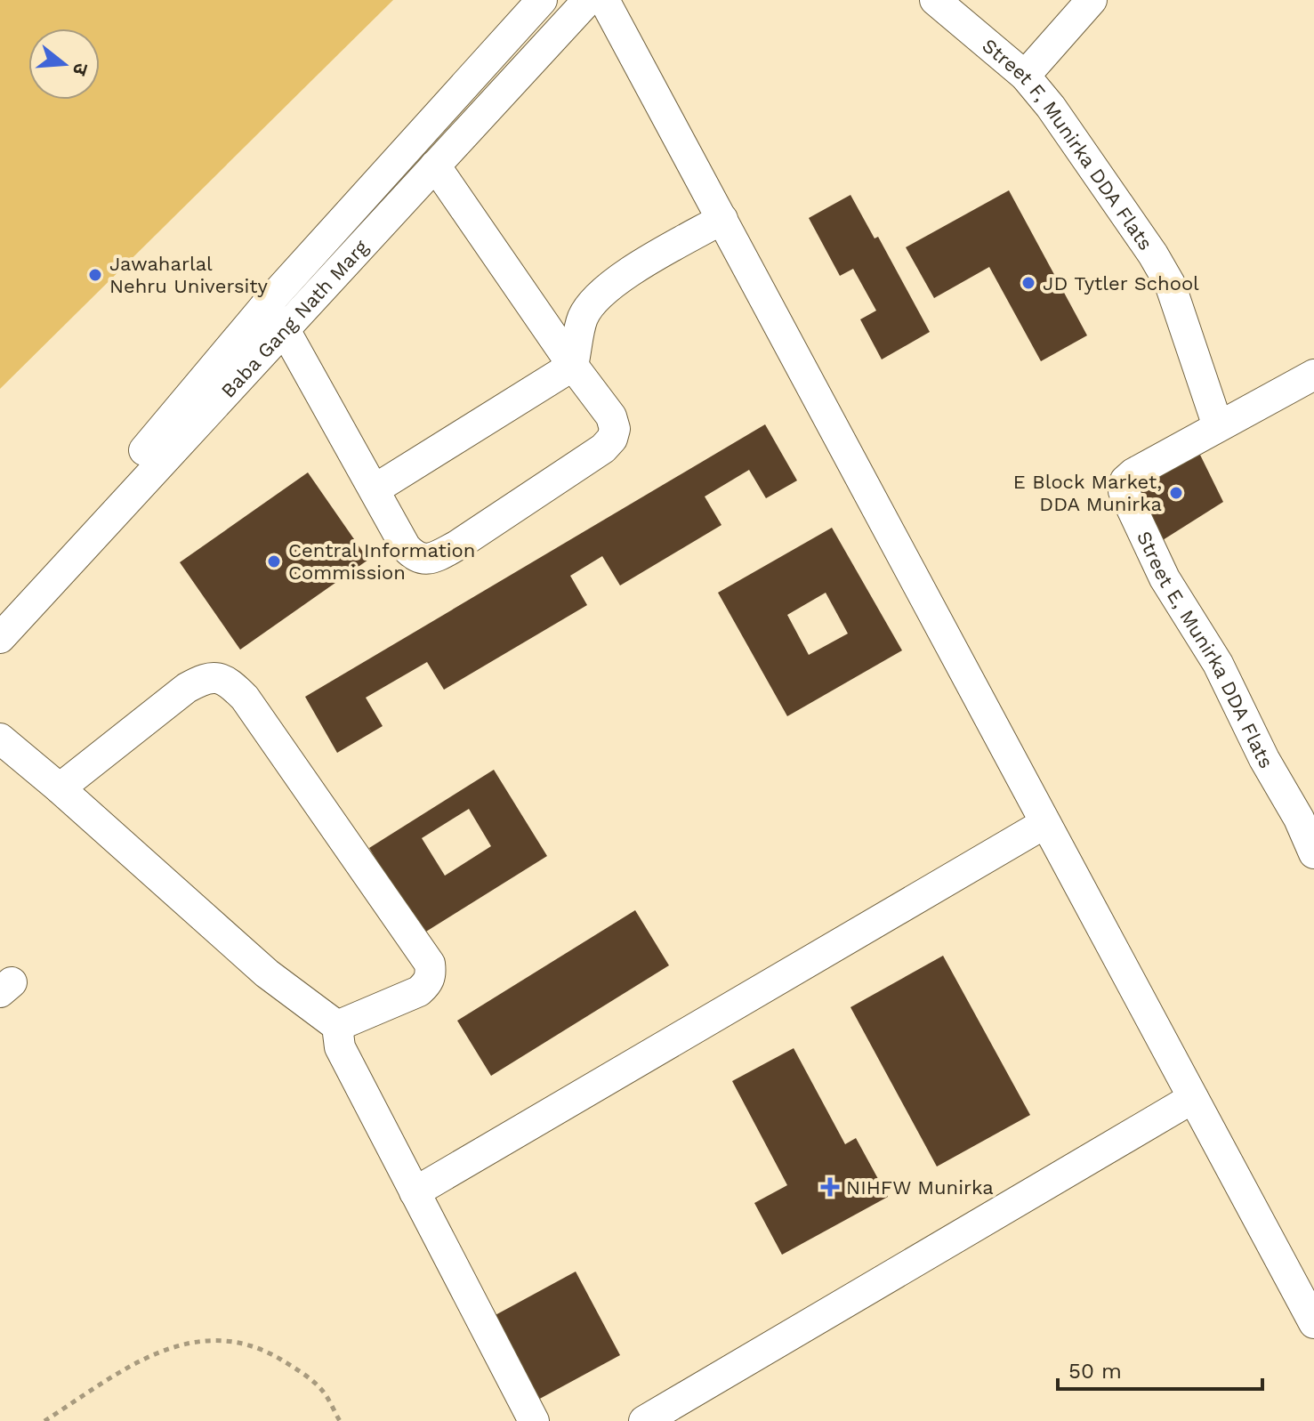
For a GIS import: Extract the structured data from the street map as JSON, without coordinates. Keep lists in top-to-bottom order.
{
  "streets": {
    "street": ["Street F, Munirka DDA Flats", "Baba Gang Nath Marg", "Street E, Munirka DDA Flats"]
  },
  "crossings": [
    ["Street F, Munirka DDA Flats", "Street E, Munirka DDA Flats"]
  ],
  "places": {
    "other": [
      "Jawaharlal Nehru University",
      "JD Tytler School",
      "E Block Market, DDA Munirka",
      "Central Information Commission"
    ],
    "health": ["NIHFW Munirka"]
  },
  "scale_bar": "50 m",
  "north": "right"
}
